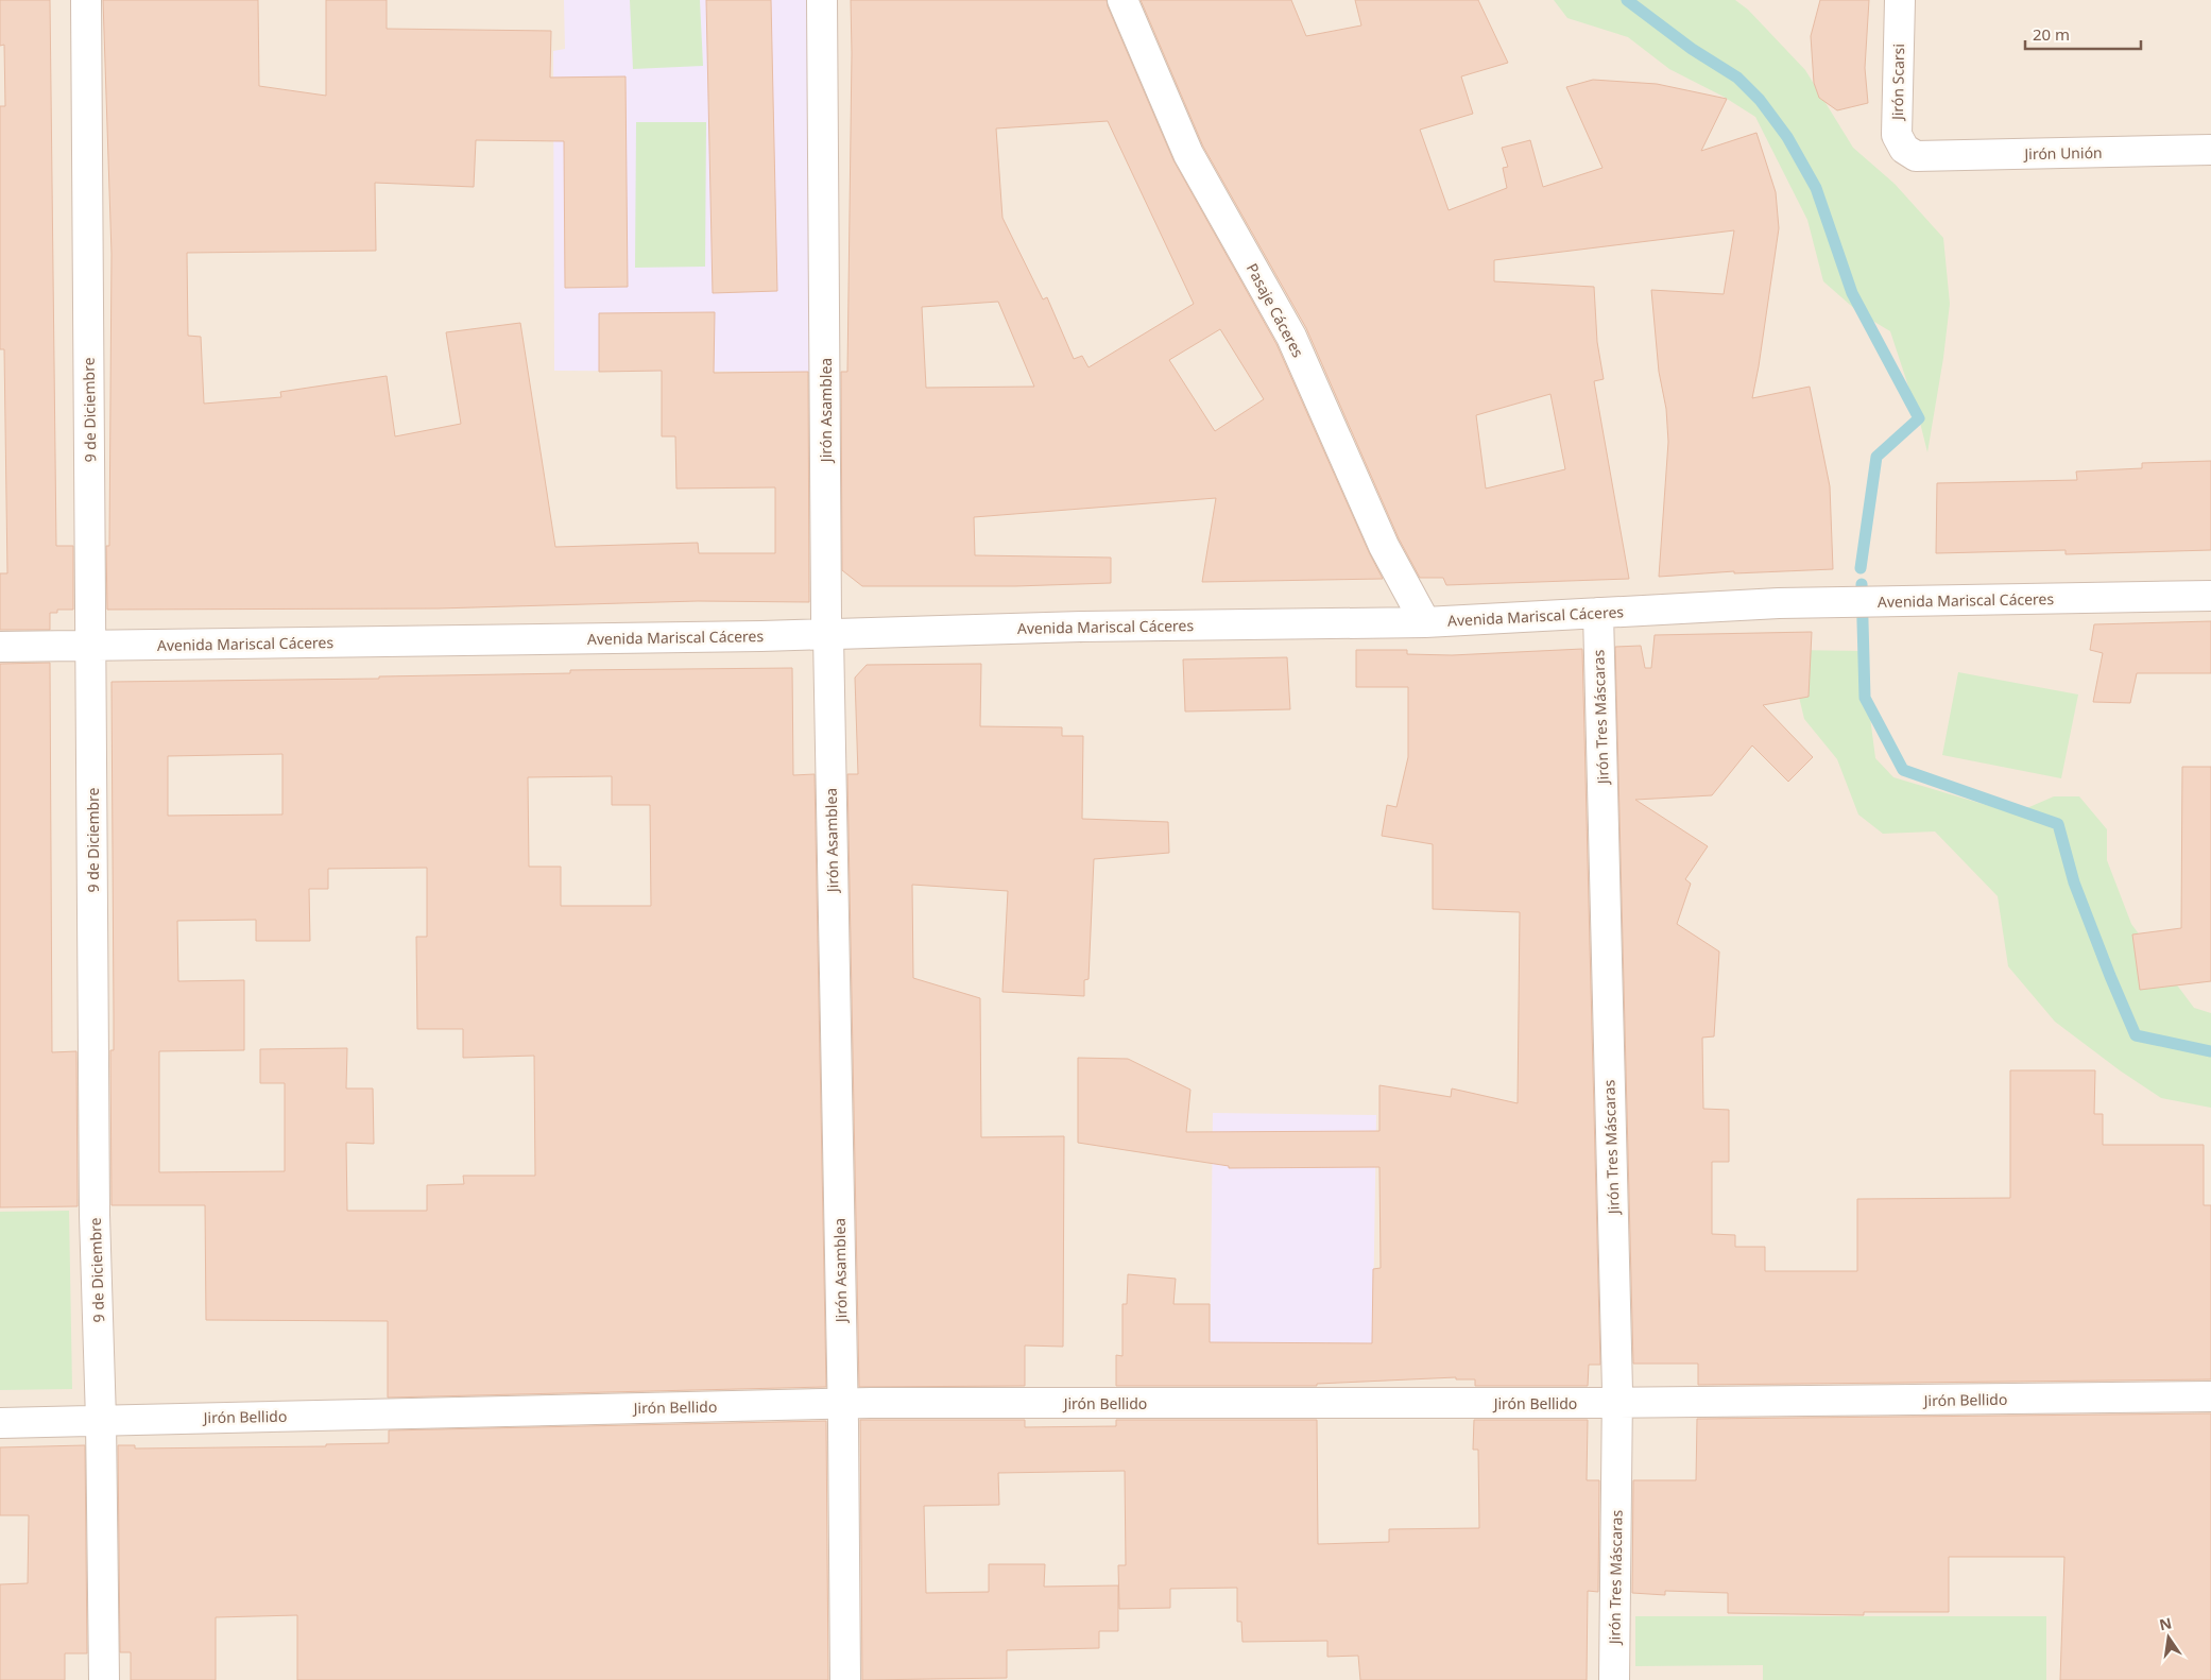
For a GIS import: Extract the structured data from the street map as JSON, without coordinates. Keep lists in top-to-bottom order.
{
  "streets": {
    "street": [
      "Jirón Scarsi",
      "Jirón Unión",
      "Pasaje Cáceres",
      "9 de Diciembre",
      "Jirón Asamblea",
      "Avenida Mariscal Cáceres",
      "Jirón Tres Máscaras",
      "Jirón Bellido"
    ]
  },
  "crossings": [
    ["Jirón Scarsi", "Jirón Unión"],
    ["Pasaje Cáceres", "Avenida Mariscal Cáceres"],
    ["9 de Diciembre", "Avenida Mariscal Cáceres"],
    ["9 de Diciembre", "Jirón Bellido"],
    ["Jirón Asamblea", "Avenida Mariscal Cáceres"],
    ["Jirón Asamblea", "Jirón Bellido"],
    ["Avenida Mariscal Cáceres", "Jirón Tres Máscaras"],
    ["Jirón Tres Máscaras", "Jirón Bellido"]
  ],
  "scale_bar": "20 m",
  "north": "top"
}
